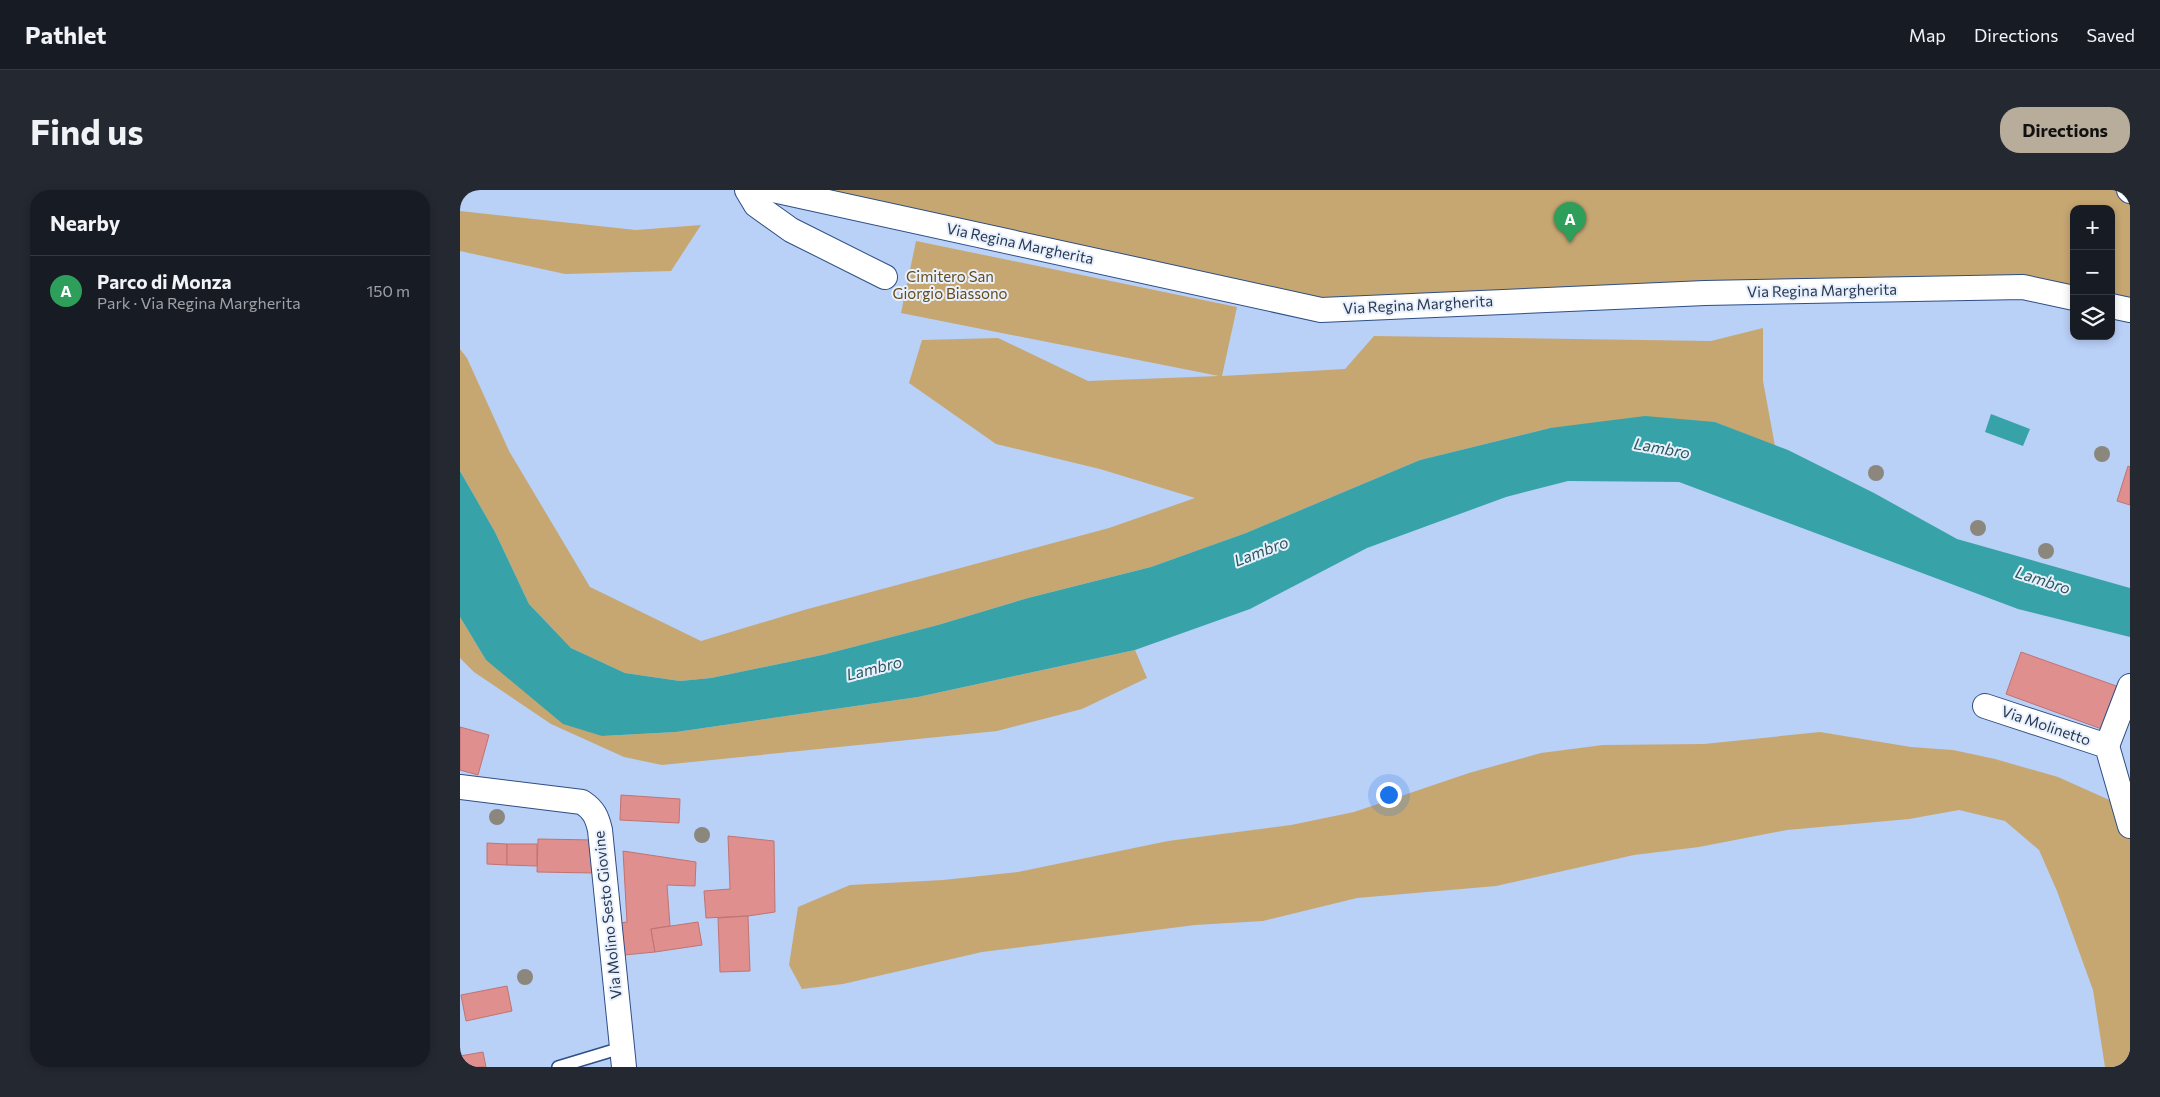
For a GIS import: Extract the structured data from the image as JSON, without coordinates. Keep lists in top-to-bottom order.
{
  "streets": {
    "street": ["Via Regina Margherita", "Via Molinetto", "Via Molino Sesto Giovine"]
  },
  "water": ["Lambro"],
  "parks": ["Cimitero San Giorgio Biassono"],
  "page": {
    "header": "Pathlet",
    "nav": ["Map", "Directions", "Saved"],
    "buttons": "Directions",
    "title": "Find us",
    "heading": "Nearby",
    "pins": "A",
    "map_buttons": ["+", "−"],
    "list": [
      {
        "mark": "A",
        "name": "Parco di Monza",
        "note": "Park · Via Regina Margherita",
        "value": "150 m"
      }
    ]
  }
}
